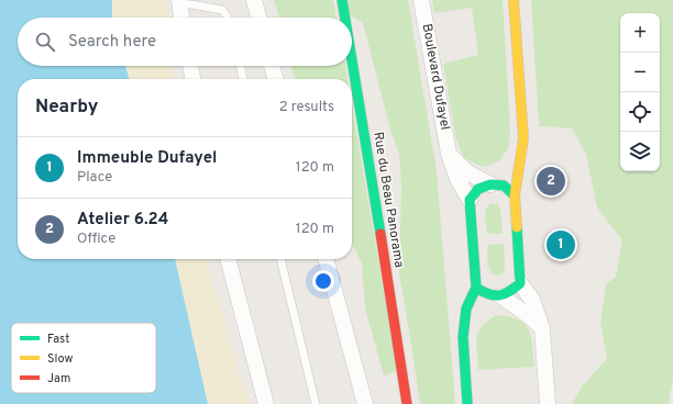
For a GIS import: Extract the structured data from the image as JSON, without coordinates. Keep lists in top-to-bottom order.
{
  "streets": {
    "street": ["Boulevard Dufayel", "Rue du Beau Panorama"]
  },
  "legend": ["Fast", "Slow", "Jam"],
  "page": {
    "map_buttons": ["+", "−"],
    "search": "Search here",
    "heading": ["Nearby", "2 results"],
    "list": [
      {
        "mark": "1",
        "name": "Immeuble Dufayel",
        "note": "Place",
        "value": "120 m"
      },
      {
        "mark": "2",
        "name": "Atelier 6.24",
        "note": "Office",
        "value": "120 m"
      }
    ],
    "pins": ["2", "1"]
  }
}
